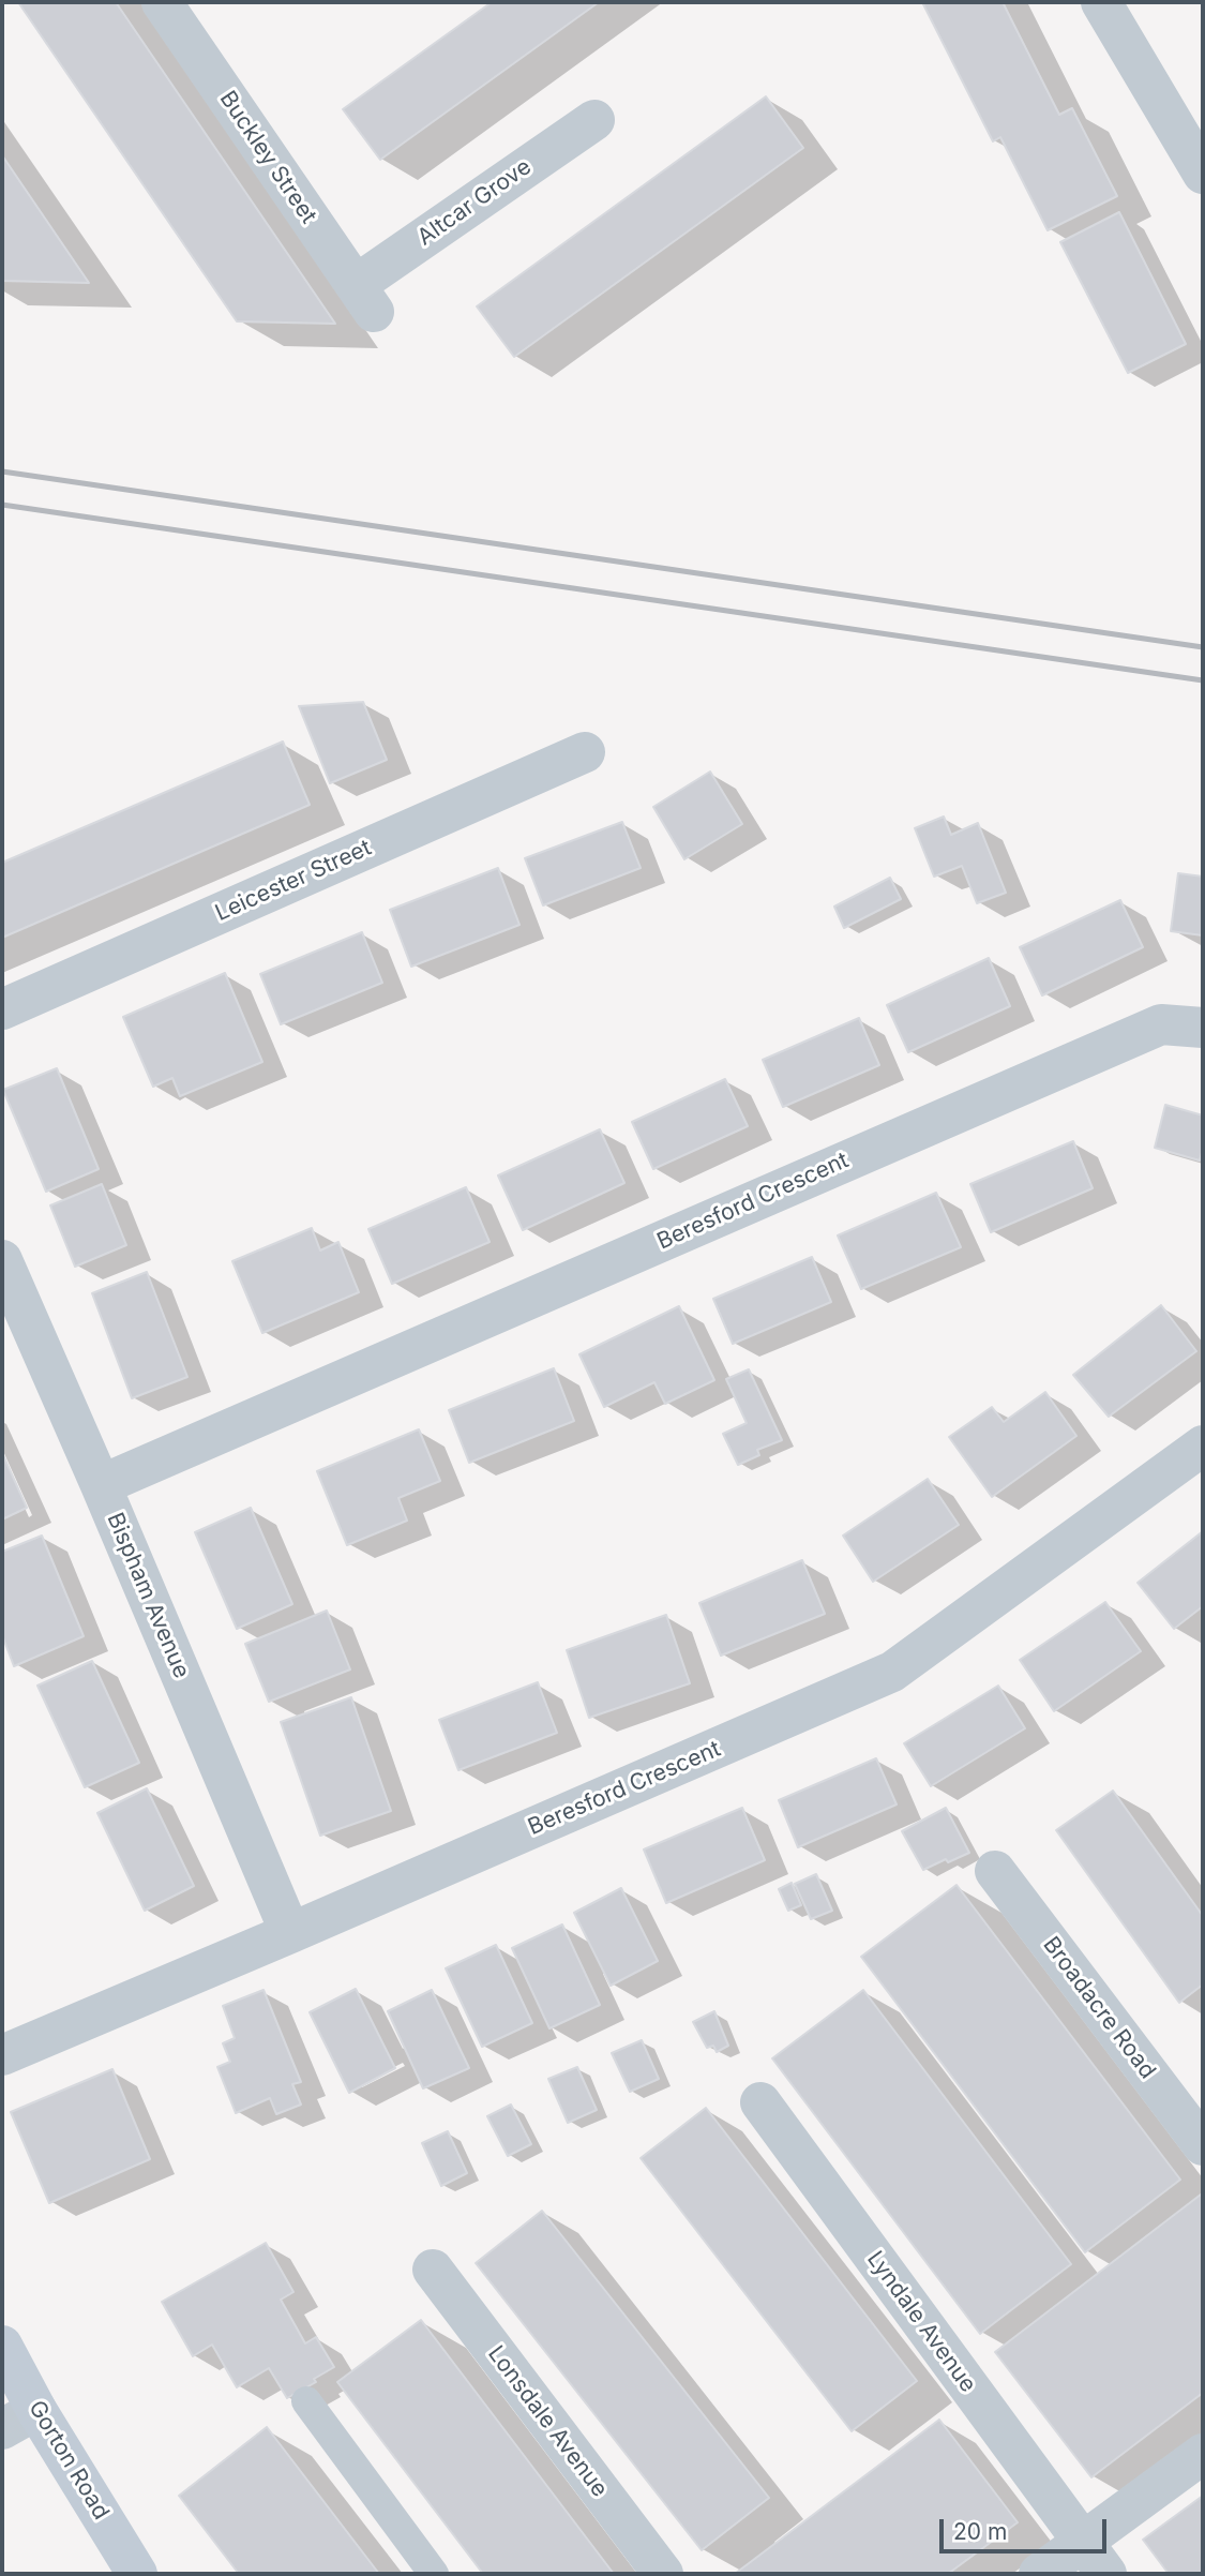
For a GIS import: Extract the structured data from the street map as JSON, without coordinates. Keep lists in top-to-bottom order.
{
  "streets": {
    "main road": ["Gorton Road"],
    "street": [
      "Buckley Street",
      "Altcar Grove",
      "Leicester Street",
      "Beresford Crescent",
      "Bispham Avenue",
      "Broadacre Road",
      "Lyndale Avenue",
      "Lonsdale Avenue"
    ]
  },
  "crossings": [
    ["Buckley Street", "Altcar Grove"],
    ["Beresford Crescent", "Bispham Avenue"]
  ],
  "scale_bar": "20 m"
}
